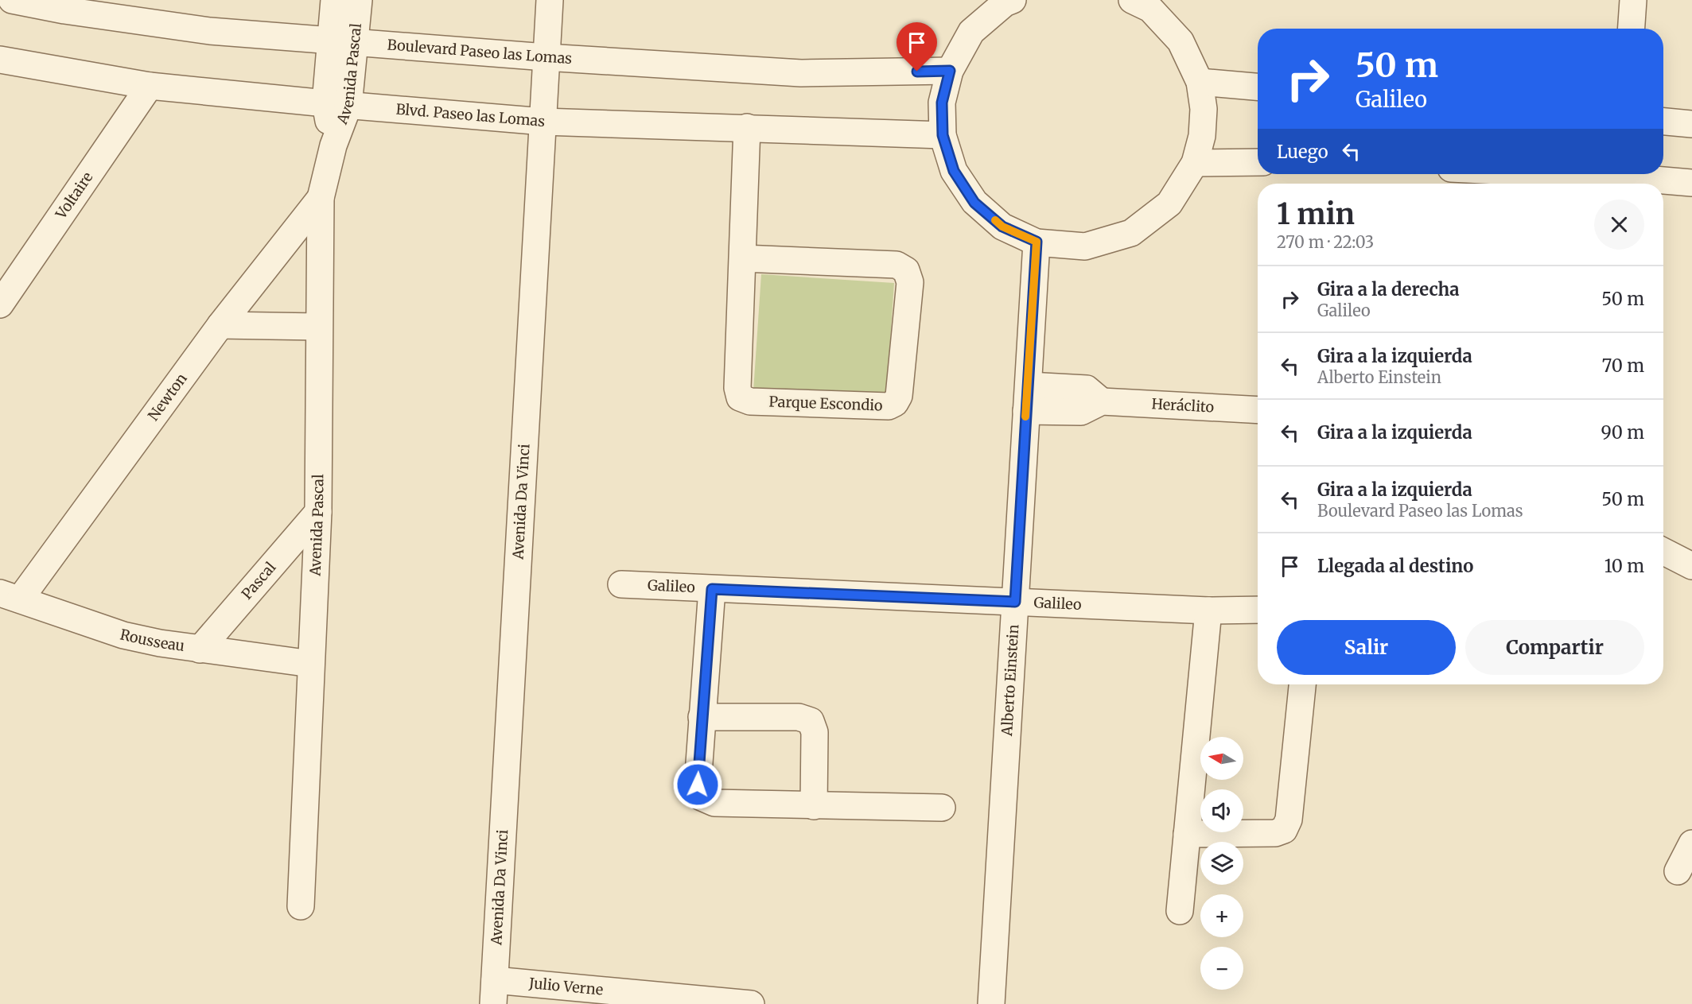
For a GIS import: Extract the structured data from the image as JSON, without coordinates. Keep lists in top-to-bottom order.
{
  "streets": {
    "street": [
      "Boulevard Paseo las Lomas",
      "Avenida Pascal",
      "Blvd. Paseo las Lomas",
      "Voltaire",
      "Newton",
      "Parque Escondio",
      "Heráclito",
      "Avenida Da Vinci",
      "Pascal",
      "Galileo",
      "Rousseau",
      "Alberto Einstein",
      "Julio Verne"
    ]
  },
  "crossings": [
    ["Boulevard Paseo las Lomas", "Avenida Pascal"],
    ["Boulevard Paseo las Lomas", "Avenida Da Vinci"],
    ["Avenida Pascal", "Blvd. Paseo las Lomas"],
    ["Avenida Pascal", "Newton"],
    ["Avenida Pascal", "Pascal"],
    ["Avenida Pascal", "Rousseau"],
    ["Blvd. Paseo las Lomas", "Voltaire"],
    ["Blvd. Paseo las Lomas", "Parque Escondio"],
    ["Blvd. Paseo las Lomas", "Avenida Da Vinci"],
    ["Newton", "Rousseau"],
    ["Heráclito", "Alberto Einstein"],
    ["Avenida Da Vinci", "Julio Verne"],
    ["Pascal", "Rousseau"],
    ["Galileo", "Alberto Einstein"]
  ],
  "north": "left",
  "page": {
    "turn": ["50 m", "Galileo"],
    "then": "Luego",
    "heading": ["1 min", "270 m · 22:03"],
    "list": [
      {
        "name": "Gira a la derecha",
        "note": "Galileo",
        "value": "50 m"
      },
      {
        "name": "Gira a la izquierda",
        "note": "Alberto Einstein",
        "value": "70 m"
      },
      {
        "name": "Gira a la izquierda",
        "value": "90 m"
      },
      {
        "name": "Gira a la izquierda",
        "note": "Boulevard Paseo las Lomas",
        "value": "50 m"
      },
      {
        "name": "Llegada al destino",
        "value": "10 m"
      }
    ],
    "buttons": ["Salir", "Compartir"],
    "map_buttons": ["+", "−"]
  }
}
